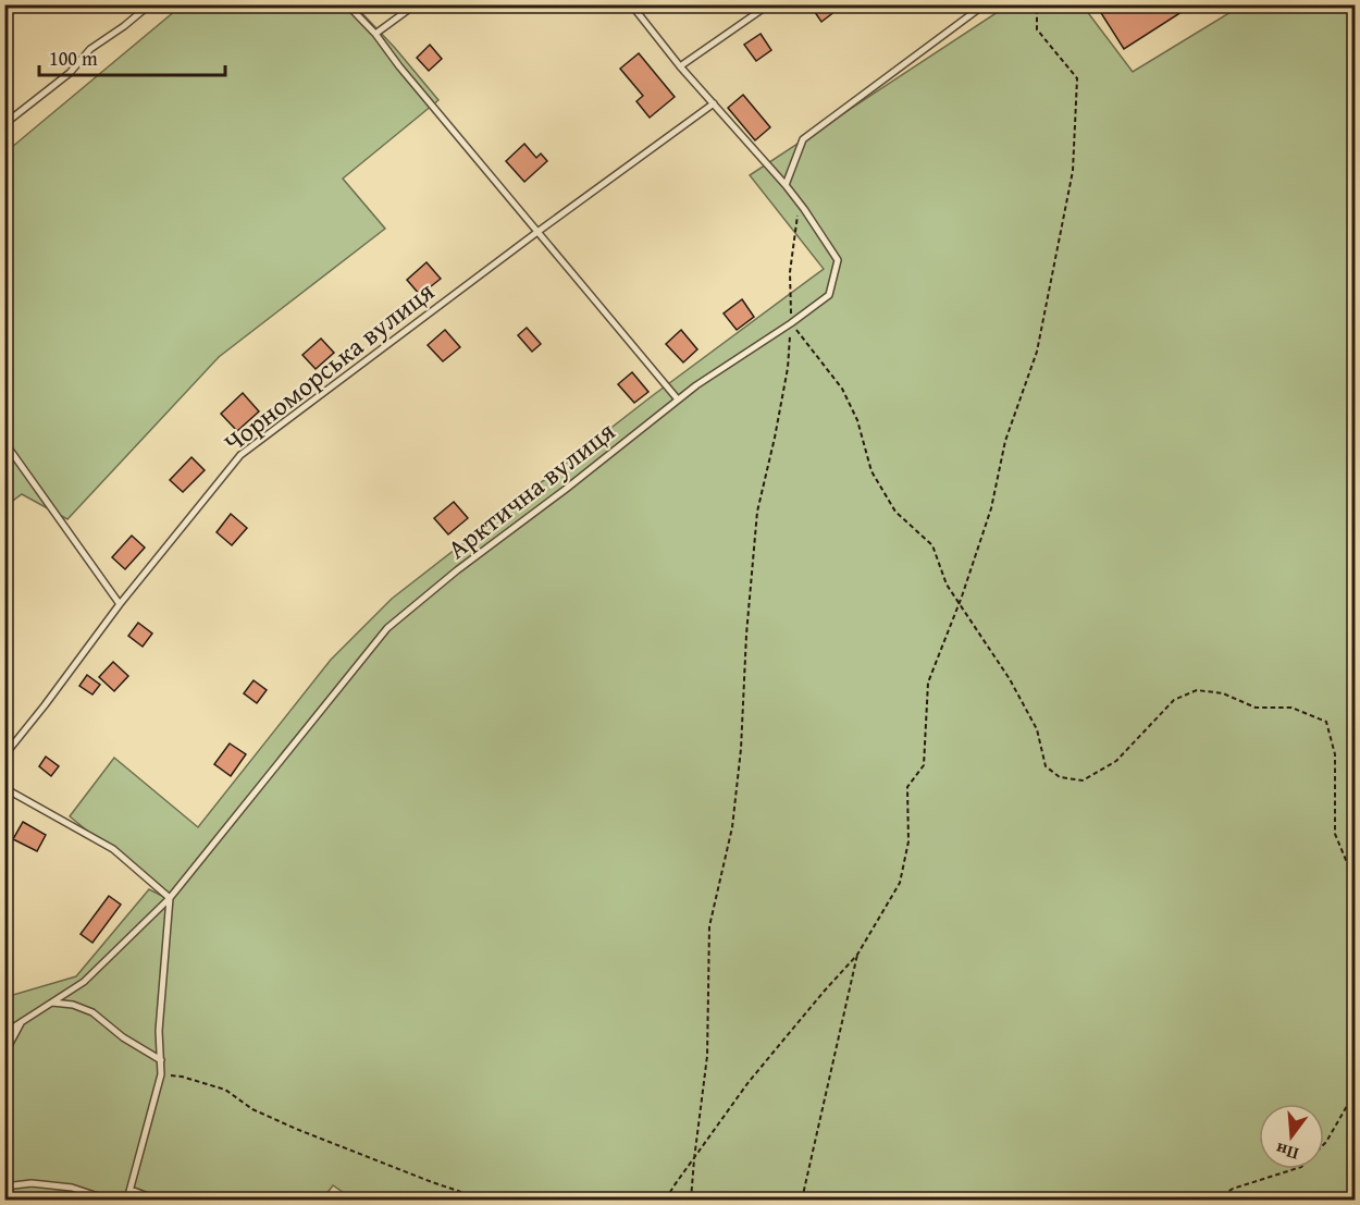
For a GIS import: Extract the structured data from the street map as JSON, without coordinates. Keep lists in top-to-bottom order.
{
  "streets": {
    "lane": ["Чорноморська вулиця", "Арктична вулиця"]
  },
  "crossings": [
    ["Чорноморська вулиця", "Арктична вулиця"]
  ],
  "scale_bar": "100 m",
  "north": "bottom"
}
